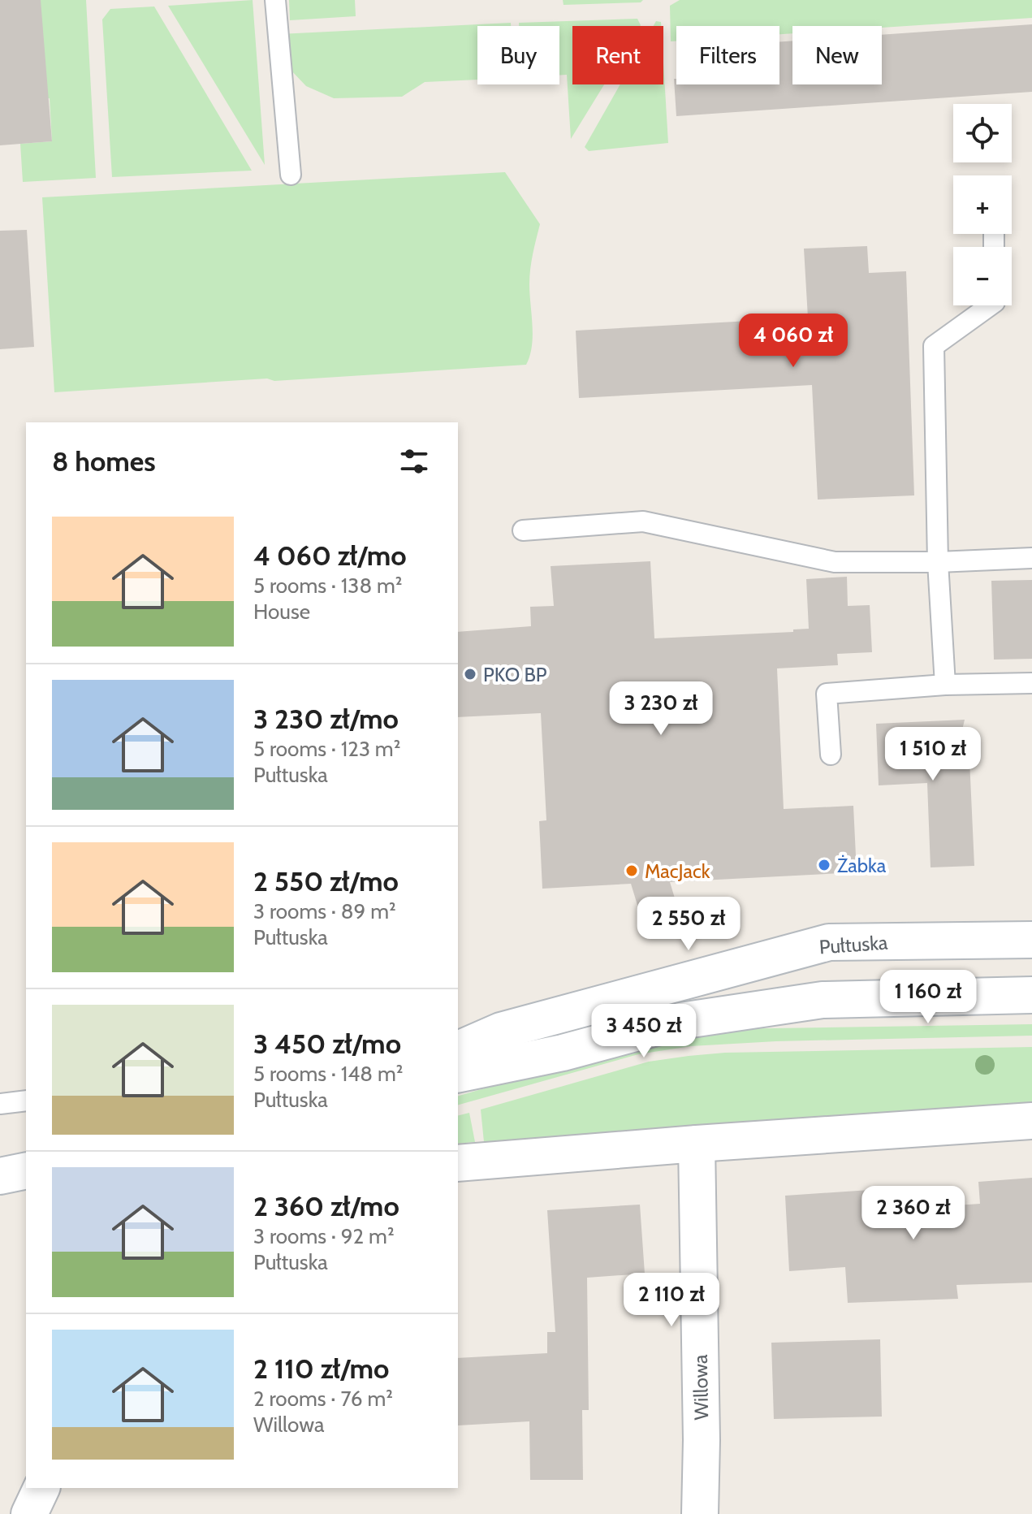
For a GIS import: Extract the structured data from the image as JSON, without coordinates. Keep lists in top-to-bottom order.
{
  "streets": {
    "main road": ["Pułtuska", "Willowa"]
  },
  "places": ["PKO BP", "Żabka", "MacJack"],
  "page": {
    "chip": [
      "Buy",
      "Rent",
      "Filters",
      "New"
    ],
    "map_buttons": ["+", "−"],
    "price": [
      "4 060 zł",
      "3 230 zł",
      "1 510 zł",
      "2 550 zł",
      "1 160 zł",
      "3 450 zł",
      "2 360 zł",
      "2 110 zł"
    ],
    "heading": "8 homes",
    "list": [
      {
        "name": "4 060 zł/mo",
        "note": "5 rooms · 138 m² · House"
      },
      {
        "name": "3 230 zł/mo",
        "note": "5 rooms · 123 m² · Pułtuska"
      },
      {
        "name": "2 550 zł/mo",
        "note": "3 rooms · 89 m² · Pułtuska"
      },
      {
        "name": "3 450 zł/mo",
        "note": "5 rooms · 148 m² · Pułtuska"
      },
      {
        "name": "2 360 zł/mo",
        "note": "3 rooms · 92 m² · Pułtuska"
      },
      {
        "name": "2 110 zł/mo",
        "note": "2 rooms · 76 m² · Willowa"
      }
    ]
  }
}
